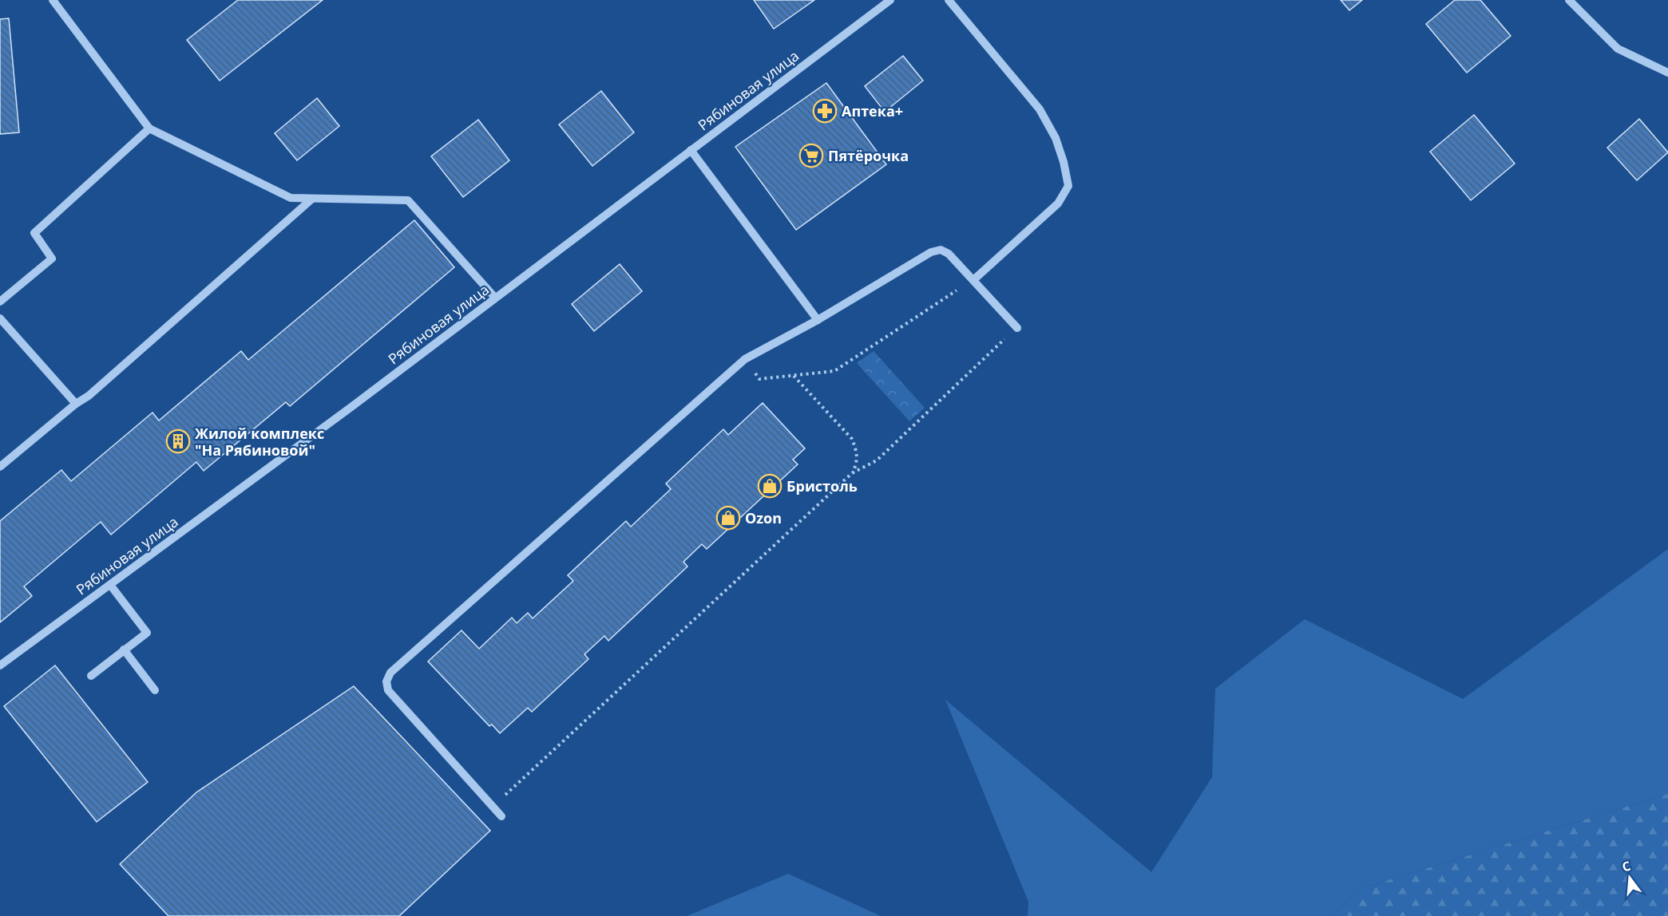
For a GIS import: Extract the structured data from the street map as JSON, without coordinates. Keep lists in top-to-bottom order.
{
  "streets": {
    "street": ["Рябиновая улица"]
  },
  "places": {
    "pharmacy": ["Аптека+"],
    "supermarket": ["Пятёрочка"],
    "building": ["Жилой комплекс \"На Рябиновой\""],
    "shop": ["Бристоль", "Ozon"]
  },
  "north": "top"
}
